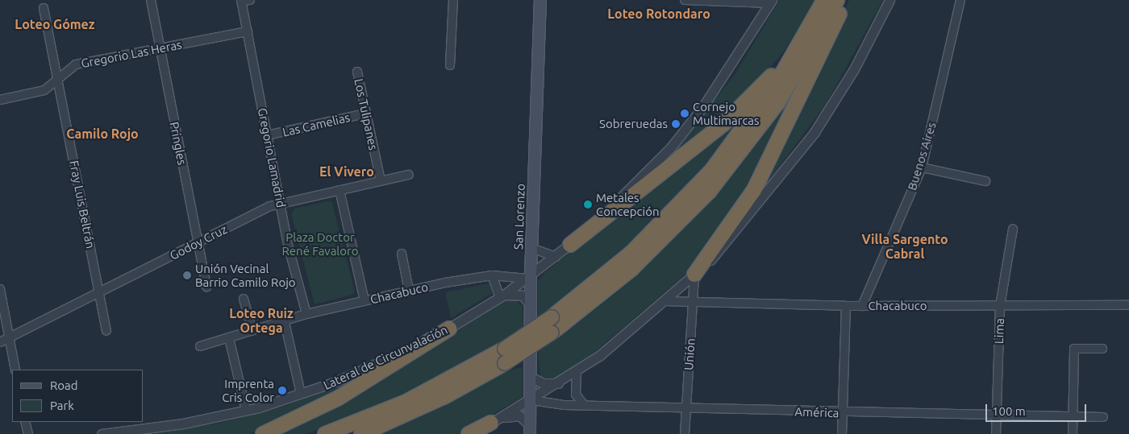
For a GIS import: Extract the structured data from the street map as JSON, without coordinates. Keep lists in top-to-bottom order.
{
  "streets": {
    "main road": ["San Lorenzo"],
    "street": [
      "Gregorio Las Heras",
      "Los Tulipanes",
      "Las Camelias",
      "Pringles",
      "Buenos Aires",
      "Gregorio Lamadrid",
      "Fray Luis Beltrán",
      "Godoy Cruz",
      "Chacabuco",
      "Lima",
      "Unión",
      "Lateral de Circunvalación",
      "América"
    ]
  },
  "crossings": [
    ["Gregorio Las Heras", "Pringles"],
    ["Gregorio Las Heras", "Gregorio Lamadrid"],
    ["Gregorio Las Heras", "Fray Luis Beltrán"],
    ["Los Tulipanes", "Las Camelias"],
    ["Los Tulipanes", "Godoy Cruz"],
    ["Las Camelias", "Gregorio Lamadrid"],
    ["Pringles", "Godoy Cruz"],
    ["Buenos Aires", "Chacabuco"],
    ["Gregorio Lamadrid", "Godoy Cruz"],
    ["Gregorio Lamadrid", "Chacabuco"],
    ["Fray Luis Beltrán", "Godoy Cruz"],
    ["San Lorenzo", "Chacabuco"],
    ["San Lorenzo", "Lateral de Circunvalación"],
    ["San Lorenzo", "América"],
    ["Chacabuco", "Lima"],
    ["Chacabuco", "Unión"],
    ["Chacabuco", "Lateral de Circunvalación"],
    ["Lima", "América"],
    ["Unión", "América"]
  ],
  "districts": [
    "Loteo Rotondaro",
    "Loteo Gómez",
    "Camilo Rojo",
    "El Vivero",
    "Villa Sargento Cabral",
    "Loteo Ruiz Ortega"
  ],
  "parks": ["Plaza Doctor René Favaloro"],
  "places": [
    "Cornejo Multimarcas",
    "Sobreruedas",
    "Metales Concepción",
    "Unión Vecinal Barrio Camilo Rojo",
    "Imprenta Cris Color"
  ],
  "legend": ["Road", "Park"],
  "scale_bar": "100 m"
}
